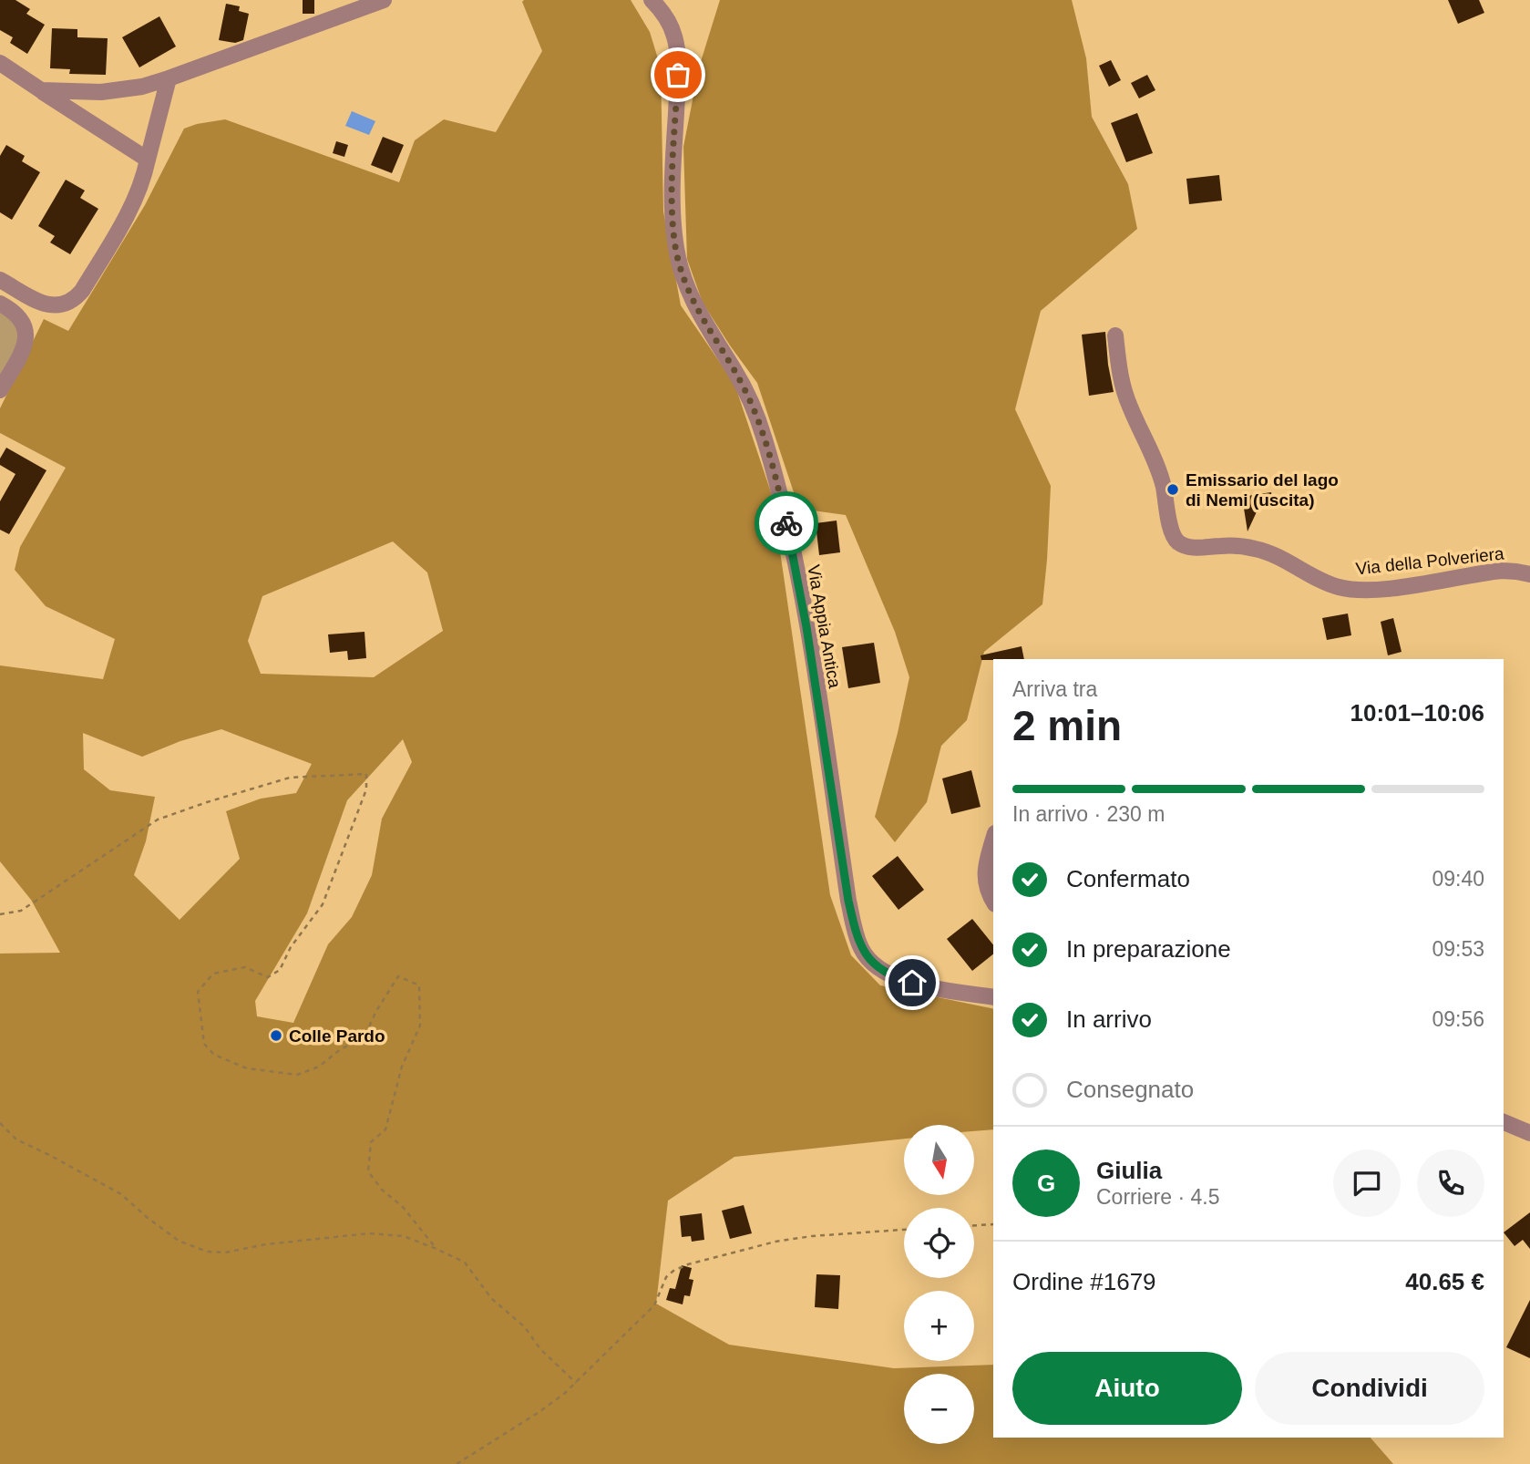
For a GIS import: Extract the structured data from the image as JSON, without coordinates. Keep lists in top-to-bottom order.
{
  "streets": {
    "street": ["Via della Polveriera", "Via Appia Antica"]
  },
  "places": ["Emissario del lago di Nemi (uscita)", "Colle Pardo"],
  "north": "bottom",
  "page": {
    "heading": ["2 min", "Arriva tra", "10:01–10:06"],
    "panel": [
      "Giulia",
      "Corriere · 4.5",
      "Ordine #1679",
      "40.65 €"
    ],
    "bar": "In arrivo · 230 m",
    "list": [
      ["Confermato", "09:40"],
      ["In preparazione", "09:53"],
      ["In arrivo", "09:56"],
      "Consegnato"
    ],
    "map_buttons": ["+", "−"],
    "round": "G",
    "buttons": ["Aiuto", "Condividi"]
  }
}
